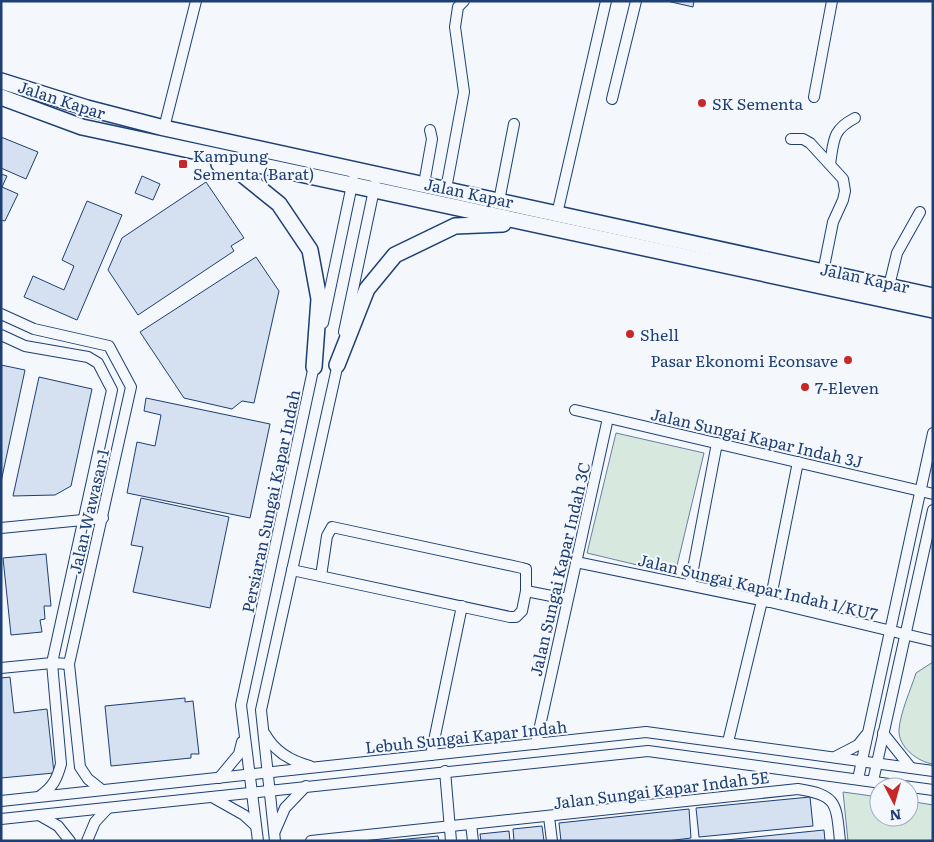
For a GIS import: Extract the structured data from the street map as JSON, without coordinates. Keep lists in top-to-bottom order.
{
  "streets": {
    "highway": ["Jalan Kapar"],
    "street": [
      "Jalan Sungai Kapar Indah 3J",
      "Persiaran Sungai Kapar Indah",
      "Jalan Wawasan 1",
      "Jalan Sungai Kapar Indah 3C",
      "Jalan Sungai Kapar Indah 1/KU7",
      "Lebuh Sungai Kapar Indah",
      "Jalan Sungai Kapar Indah 5E"
    ]
  },
  "crossings": [
    ["Jalan Kapar", "Persiaran Sungai Kapar Indah"],
    ["Jalan Sungai Kapar Indah 3J", "Jalan Sungai Kapar Indah 3C"],
    ["Persiaran Sungai Kapar Indah", "Lebuh Sungai Kapar Indah"],
    ["Jalan Wawasan 1", "Lebuh Sungai Kapar Indah"],
    ["Jalan Sungai Kapar Indah 3C", "Jalan Sungai Kapar Indah 1/KU7"],
    ["Jalan Sungai Kapar Indah 3C", "Lebuh Sungai Kapar Indah"]
  ],
  "places": {
    "other": [
      "SK Sementa",
      "Shell",
      "Pasar Ekonomi Econsave",
      "7-Eleven"
    ],
    "transit": ["Kampung Sementa (Barat)"]
  },
  "north": "bottom"
}
